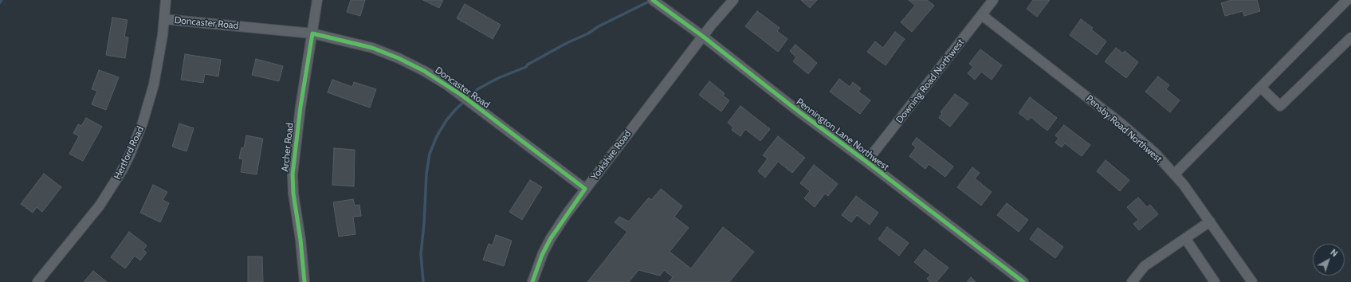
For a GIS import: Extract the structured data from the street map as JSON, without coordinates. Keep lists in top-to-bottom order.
{
  "streets": {
    "street": [
      "Doncaster Road",
      "Downing Road Northwest",
      "Pensby Road Northwest",
      "Pennington Lane Northwest",
      "Archer Road",
      "Hertford Road",
      "Yorkshire Road"
    ]
  },
  "crossings": [
    ["Doncaster Road", "Archer Road"],
    ["Doncaster Road", "Hertford Road"],
    ["Doncaster Road", "Yorkshire Road"],
    ["Downing Road Northwest", "Pensby Road Northwest"],
    ["Downing Road Northwest", "Pennington Lane Northwest"],
    ["Pennington Lane Northwest", "Yorkshire Road"]
  ],
  "north": "top right"
}
